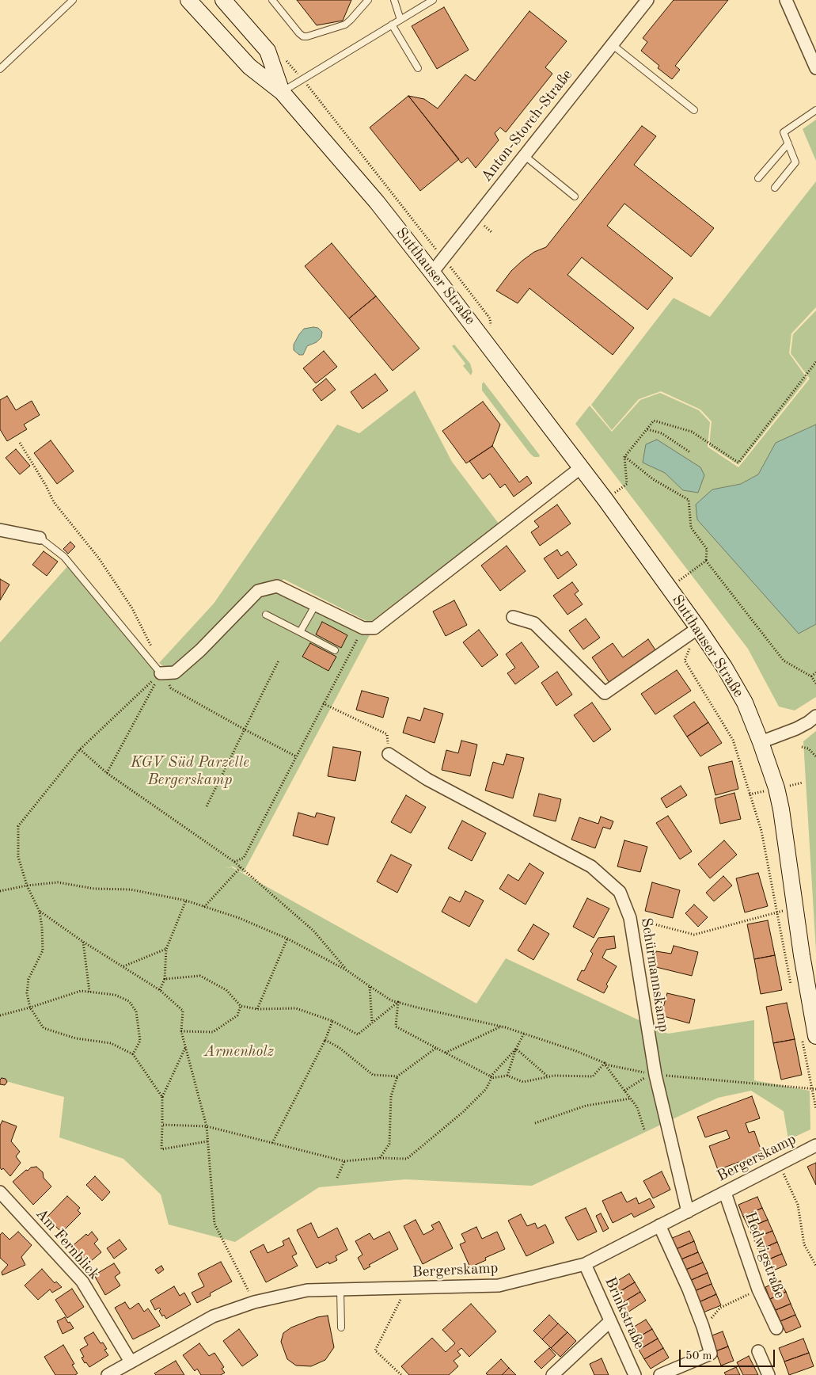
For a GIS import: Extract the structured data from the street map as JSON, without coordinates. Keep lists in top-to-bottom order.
{
  "streets": {
    "street": [
      "Anton-Storch-Straße",
      "Sutthauser Straße",
      "Schürmannskamp",
      "Bergerskamp",
      "Am Fernblick",
      "Hedwigstraße",
      "Brinkstraße"
    ]
  },
  "crossings": [
    ["Anton-Storch-Straße", "Sutthauser Straße"],
    ["Schürmannskamp", "Bergerskamp"],
    ["Bergerskamp", "Am Fernblick"],
    ["Bergerskamp", "Hedwigstraße"],
    ["Bergerskamp", "Brinkstraße"]
  ],
  "parks": ["KGV Süd Parzelle Bergerskamp", "Armenholz"],
  "scale_bar": "50 m"
}
